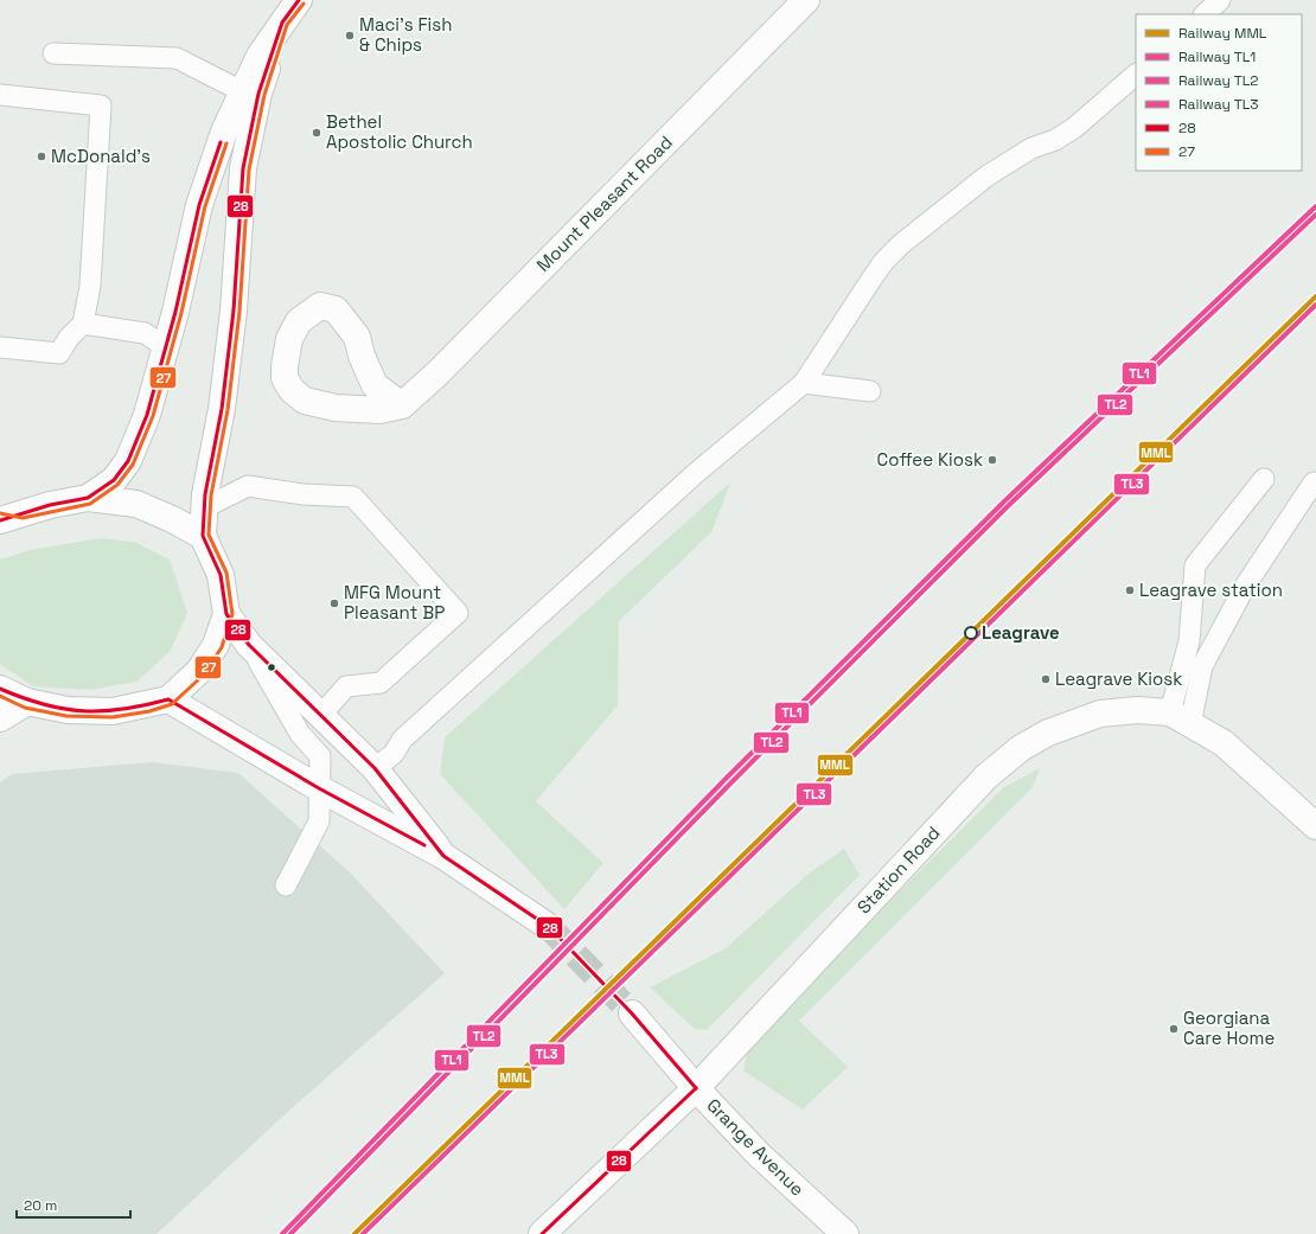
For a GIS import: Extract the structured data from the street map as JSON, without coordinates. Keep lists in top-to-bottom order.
{
  "streets": {
    "main road": ["Mount Pleasant Road", "Station Road", "Grange Avenue"]
  },
  "crossings": [
    ["Station Road", "Grange Avenue"]
  ],
  "places": [
    "Maci's Fish & Chips",
    "Bethel Apostolic Church",
    "McDonald's",
    "Coffee Kiosk",
    "Leagrave station",
    "MFG Mount Pleasant BP",
    "Leagrave",
    "Leagrave Kiosk",
    "Georgiana Care Home"
  ],
  "lines": [
    "transit line 28",
    "transit line 27",
    "rail line TL1",
    "rail line TL2",
    "rail line MML",
    "rail line TL3"
  ],
  "legend": [
    "Railway MML",
    "Railway TL1",
    "Railway TL2",
    "Railway TL3",
    "28",
    "27"
  ],
  "scale_bar": "20 m"
}
